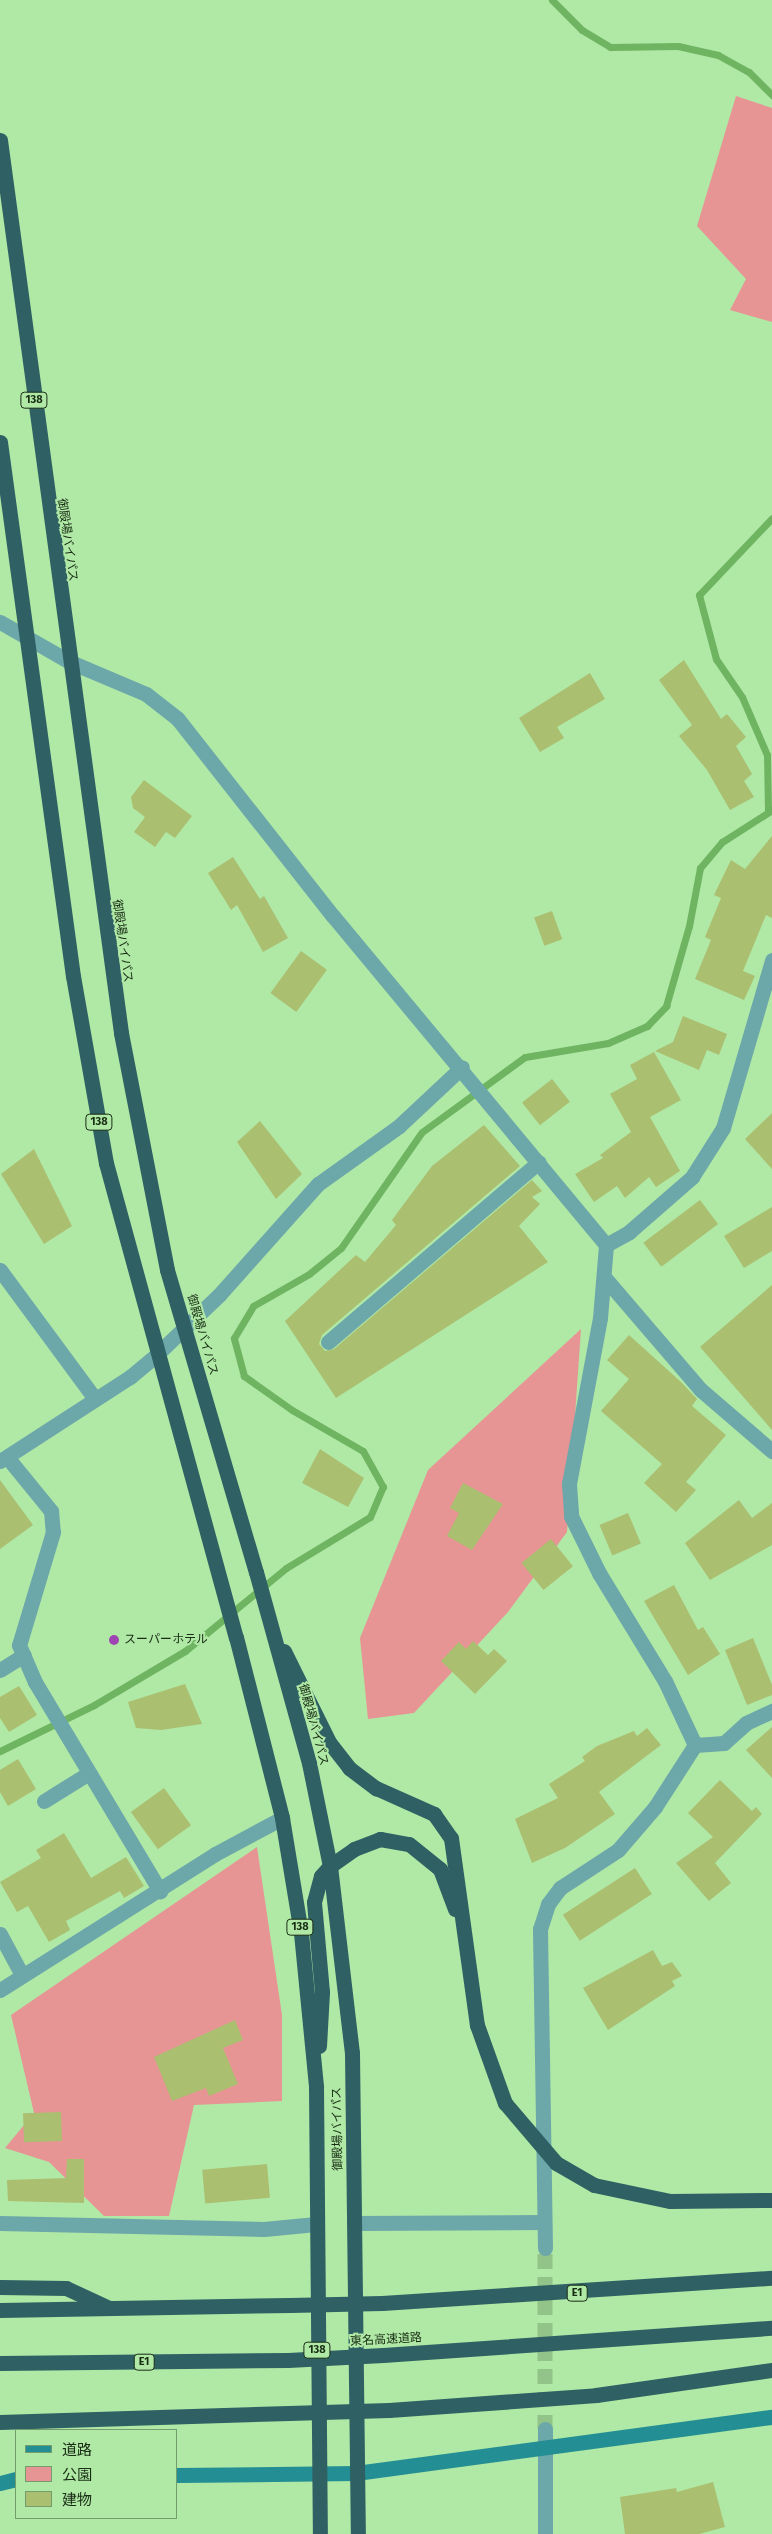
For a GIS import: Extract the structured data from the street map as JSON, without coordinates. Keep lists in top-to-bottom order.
{
  "streets": {
    "highway": [
      "138",
      "御殿場バイパス",
      "E1",
      "東名高速道路"
    ]
  },
  "places": ["スーパーホテル"],
  "legend": ["道路", "公園", "建物"]
}
